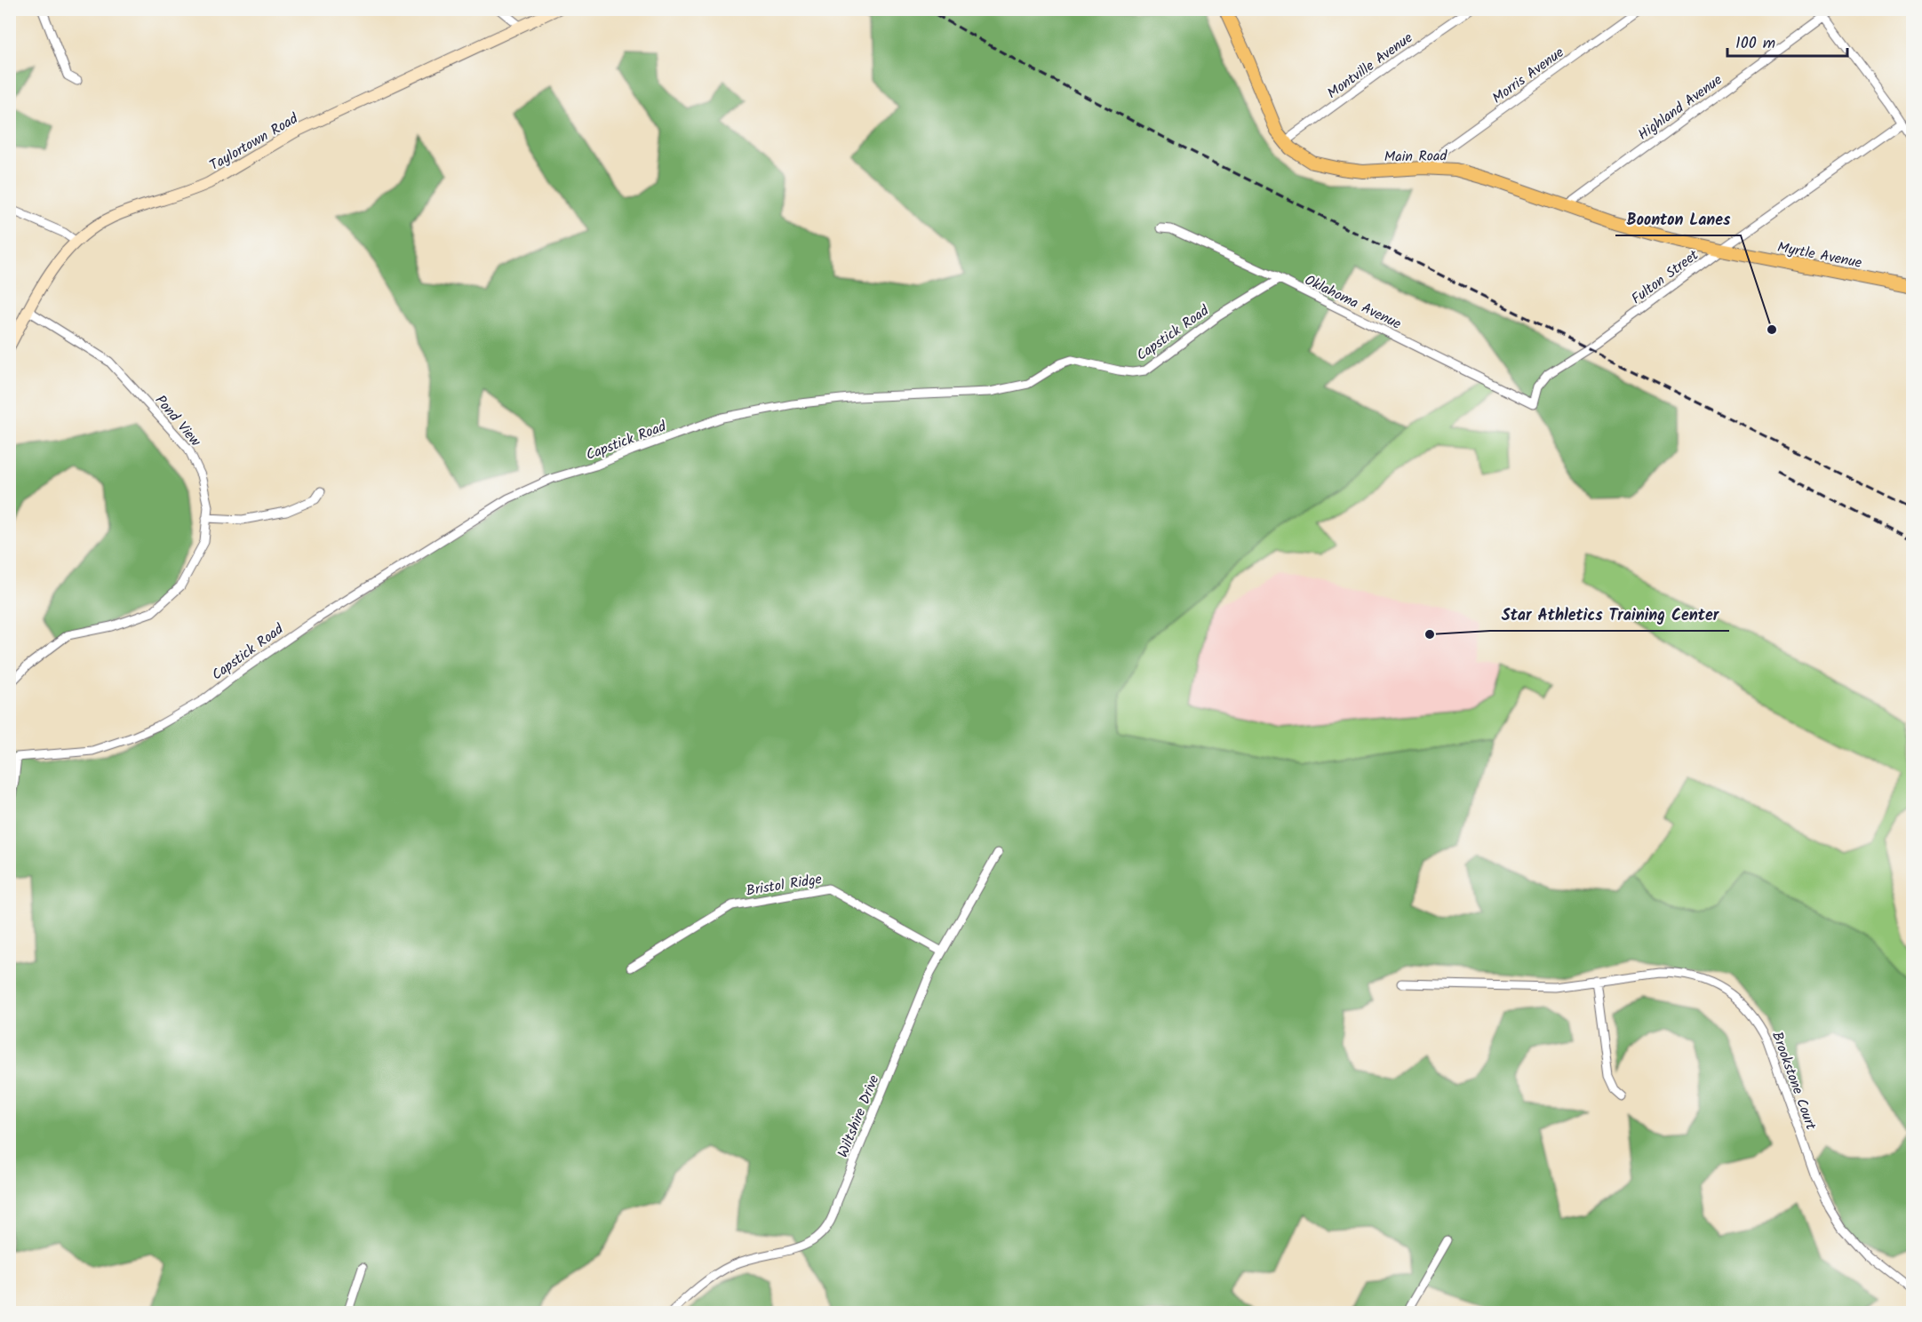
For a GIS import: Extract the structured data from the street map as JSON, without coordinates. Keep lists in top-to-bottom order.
{
  "streets": {
    "main road": ["Main Road", "Myrtle Avenue"],
    "street": [
      "Montville Avenue",
      "Morris Avenue",
      "Highland Avenue",
      "Taylortown Road",
      "Fulton Street",
      "Oklahoma Avenue",
      "Capstick Road",
      "Pond View",
      "Bristol Ridge",
      "Brookstone Court",
      "Wiltshire Drive"
    ]
  },
  "crossings": [
    ["Montville Avenue", "Main Road"],
    ["Morris Avenue", "Main Road"],
    ["Highland Avenue", "Main Road"],
    ["Taylortown Road", "Pond View"],
    ["Main Road", "Myrtle Avenue"],
    ["Main Road", "Fulton Street"],
    ["Myrtle Avenue", "Fulton Street"],
    ["Fulton Street", "Oklahoma Avenue"],
    ["Oklahoma Avenue", "Capstick Road"],
    ["Bristol Ridge", "Wiltshire Drive"]
  ],
  "places": ["Boonton Lanes", "Star Athletics Training Center"],
  "scale_bar": "100 m"
}
